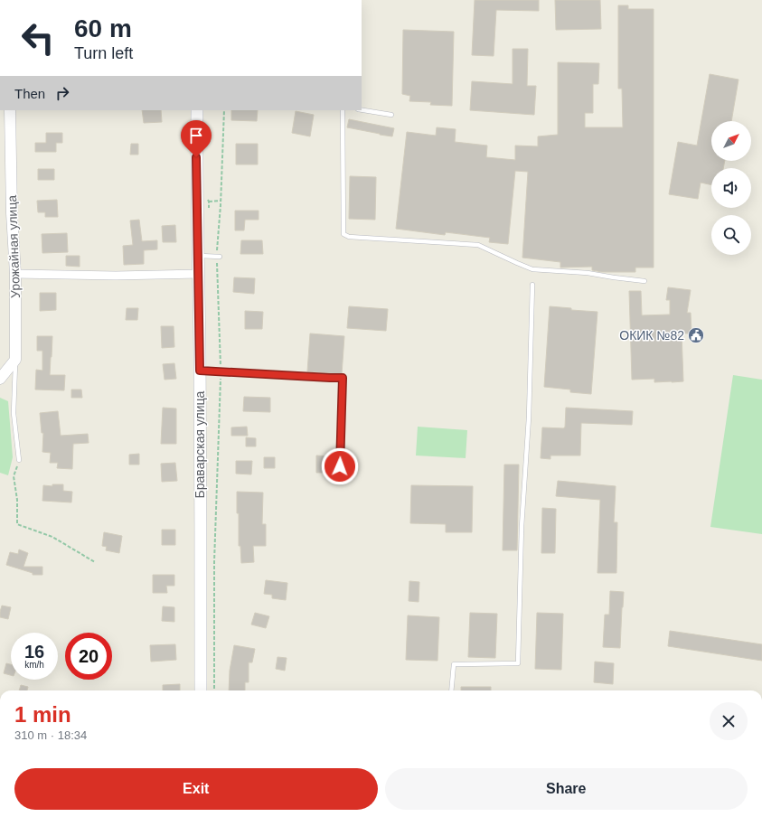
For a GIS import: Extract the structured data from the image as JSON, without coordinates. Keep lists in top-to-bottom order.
{
  "streets": {
    "main road": ["Браварская улица"],
    "street": ["Урожайная улица"]
  },
  "places": {
    "public building": ["ОКИК №82"]
  },
  "north": "top right",
  "page": {
    "turn": ["60 m", "Turn left"],
    "then": "Then",
    "speed": "16 km/h",
    "limit": "20",
    "heading": ["1 min", "310 m · 18:34"],
    "buttons": ["Exit", "Share"]
  }
}
